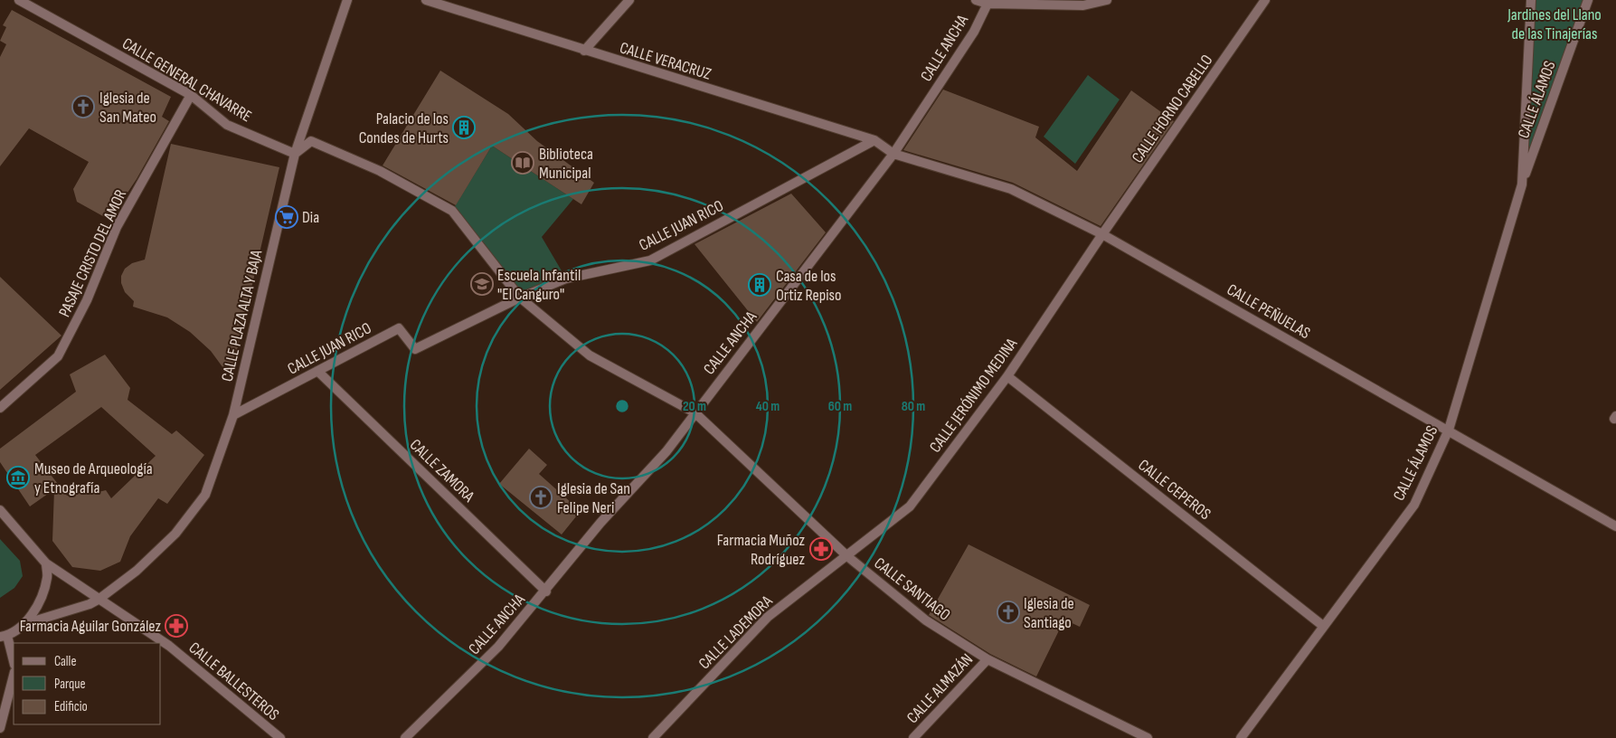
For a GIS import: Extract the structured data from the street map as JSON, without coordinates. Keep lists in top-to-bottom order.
{
  "streets": {
    "street": [
      "CALLE ANCHA",
      "CALLE VERACRUZ",
      "CALLE GENERAL CHAVARRE",
      "CALLE ÁLAMOS",
      "CALLE HORNO CABELLO",
      "CALLE JUAN RICO",
      "PASAJE CRISTO DEL AMOR",
      "CALLE PEÑUELAS",
      "CALLE PLAZA ALTA Y BAJA",
      "CALLE JERÓNIMO MEDINA",
      "CALLE ZAMORA",
      "CALLE CEPEROS",
      "CALLE SANTIAGO",
      "CALLE LADEMORA",
      "CALLE BALLESTEROS",
      "CALLE ALMAZÁN"
    ]
  },
  "crossings": [
    ["CALLE ANCHA", "CALLE VERACRUZ"],
    ["CALLE ANCHA", "CALLE PEÑUELAS"],
    ["CALLE ANCHA", "CALLE ZAMORA"],
    ["CALLE ANCHA", "CALLE SANTIAGO"],
    ["CALLE VERACRUZ", "CALLE JUAN RICO"],
    ["CALLE VERACRUZ", "CALLE PEÑUELAS"],
    ["CALLE GENERAL CHAVARRE", "PASAJE CRISTO DEL AMOR"],
    ["CALLE GENERAL CHAVARRE", "CALLE PLAZA ALTA Y BAJA"],
    ["CALLE GENERAL CHAVARRE", "CALLE SANTIAGO"],
    ["CALLE ÁLAMOS", "CALLE PEÑUELAS"],
    ["CALLE ÁLAMOS", "CALLE CEPEROS"],
    ["CALLE HORNO CABELLO", "CALLE PEÑUELAS"],
    ["CALLE HORNO CABELLO", "CALLE JERÓNIMO MEDINA"],
    ["CALLE JUAN RICO", "CALLE PLAZA ALTA Y BAJA"],
    ["CALLE JUAN RICO", "CALLE ZAMORA"],
    ["CALLE JUAN RICO", "CALLE SANTIAGO"],
    ["CALLE PEÑUELAS", "CALLE JERÓNIMO MEDINA"],
    ["CALLE PLAZA ALTA Y BAJA", "CALLE SANTIAGO"],
    ["CALLE PLAZA ALTA Y BAJA", "CALLE BALLESTEROS"],
    ["CALLE JERÓNIMO MEDINA", "CALLE CEPEROS"],
    ["CALLE JERÓNIMO MEDINA", "CALLE SANTIAGO"],
    ["CALLE JERÓNIMO MEDINA", "CALLE LADEMORA"],
    ["CALLE SANTIAGO", "CALLE LADEMORA"],
    ["CALLE SANTIAGO", "CALLE ALMAZÁN"]
  ],
  "parks": ["Jardines del Llano de las Tinajerías"],
  "places": {
    "church": ["Iglesia de San Mateo", "Iglesia de San Felipe Neri", "Iglesia de Santiago"],
    "building": ["Palacio de los Condes de Hurts", "Casa de los Ortiz Repiso"],
    "library": ["Biblioteca Municipal"],
    "supermarket": ["Dia"],
    "school or university": ["Escuela Infantil \"El Canguro\""],
    "museum": ["Museo de Arqueología y Etnografía"],
    "pharmacy": ["Farmacia Muñoz Rodríguez", "Farmacia Aguilar González"]
  },
  "legend": ["Calle", "Parque", "Edificio"],
  "rings": [
    "20 m",
    "40 m",
    "60 m",
    "80 m"
  ]
}
